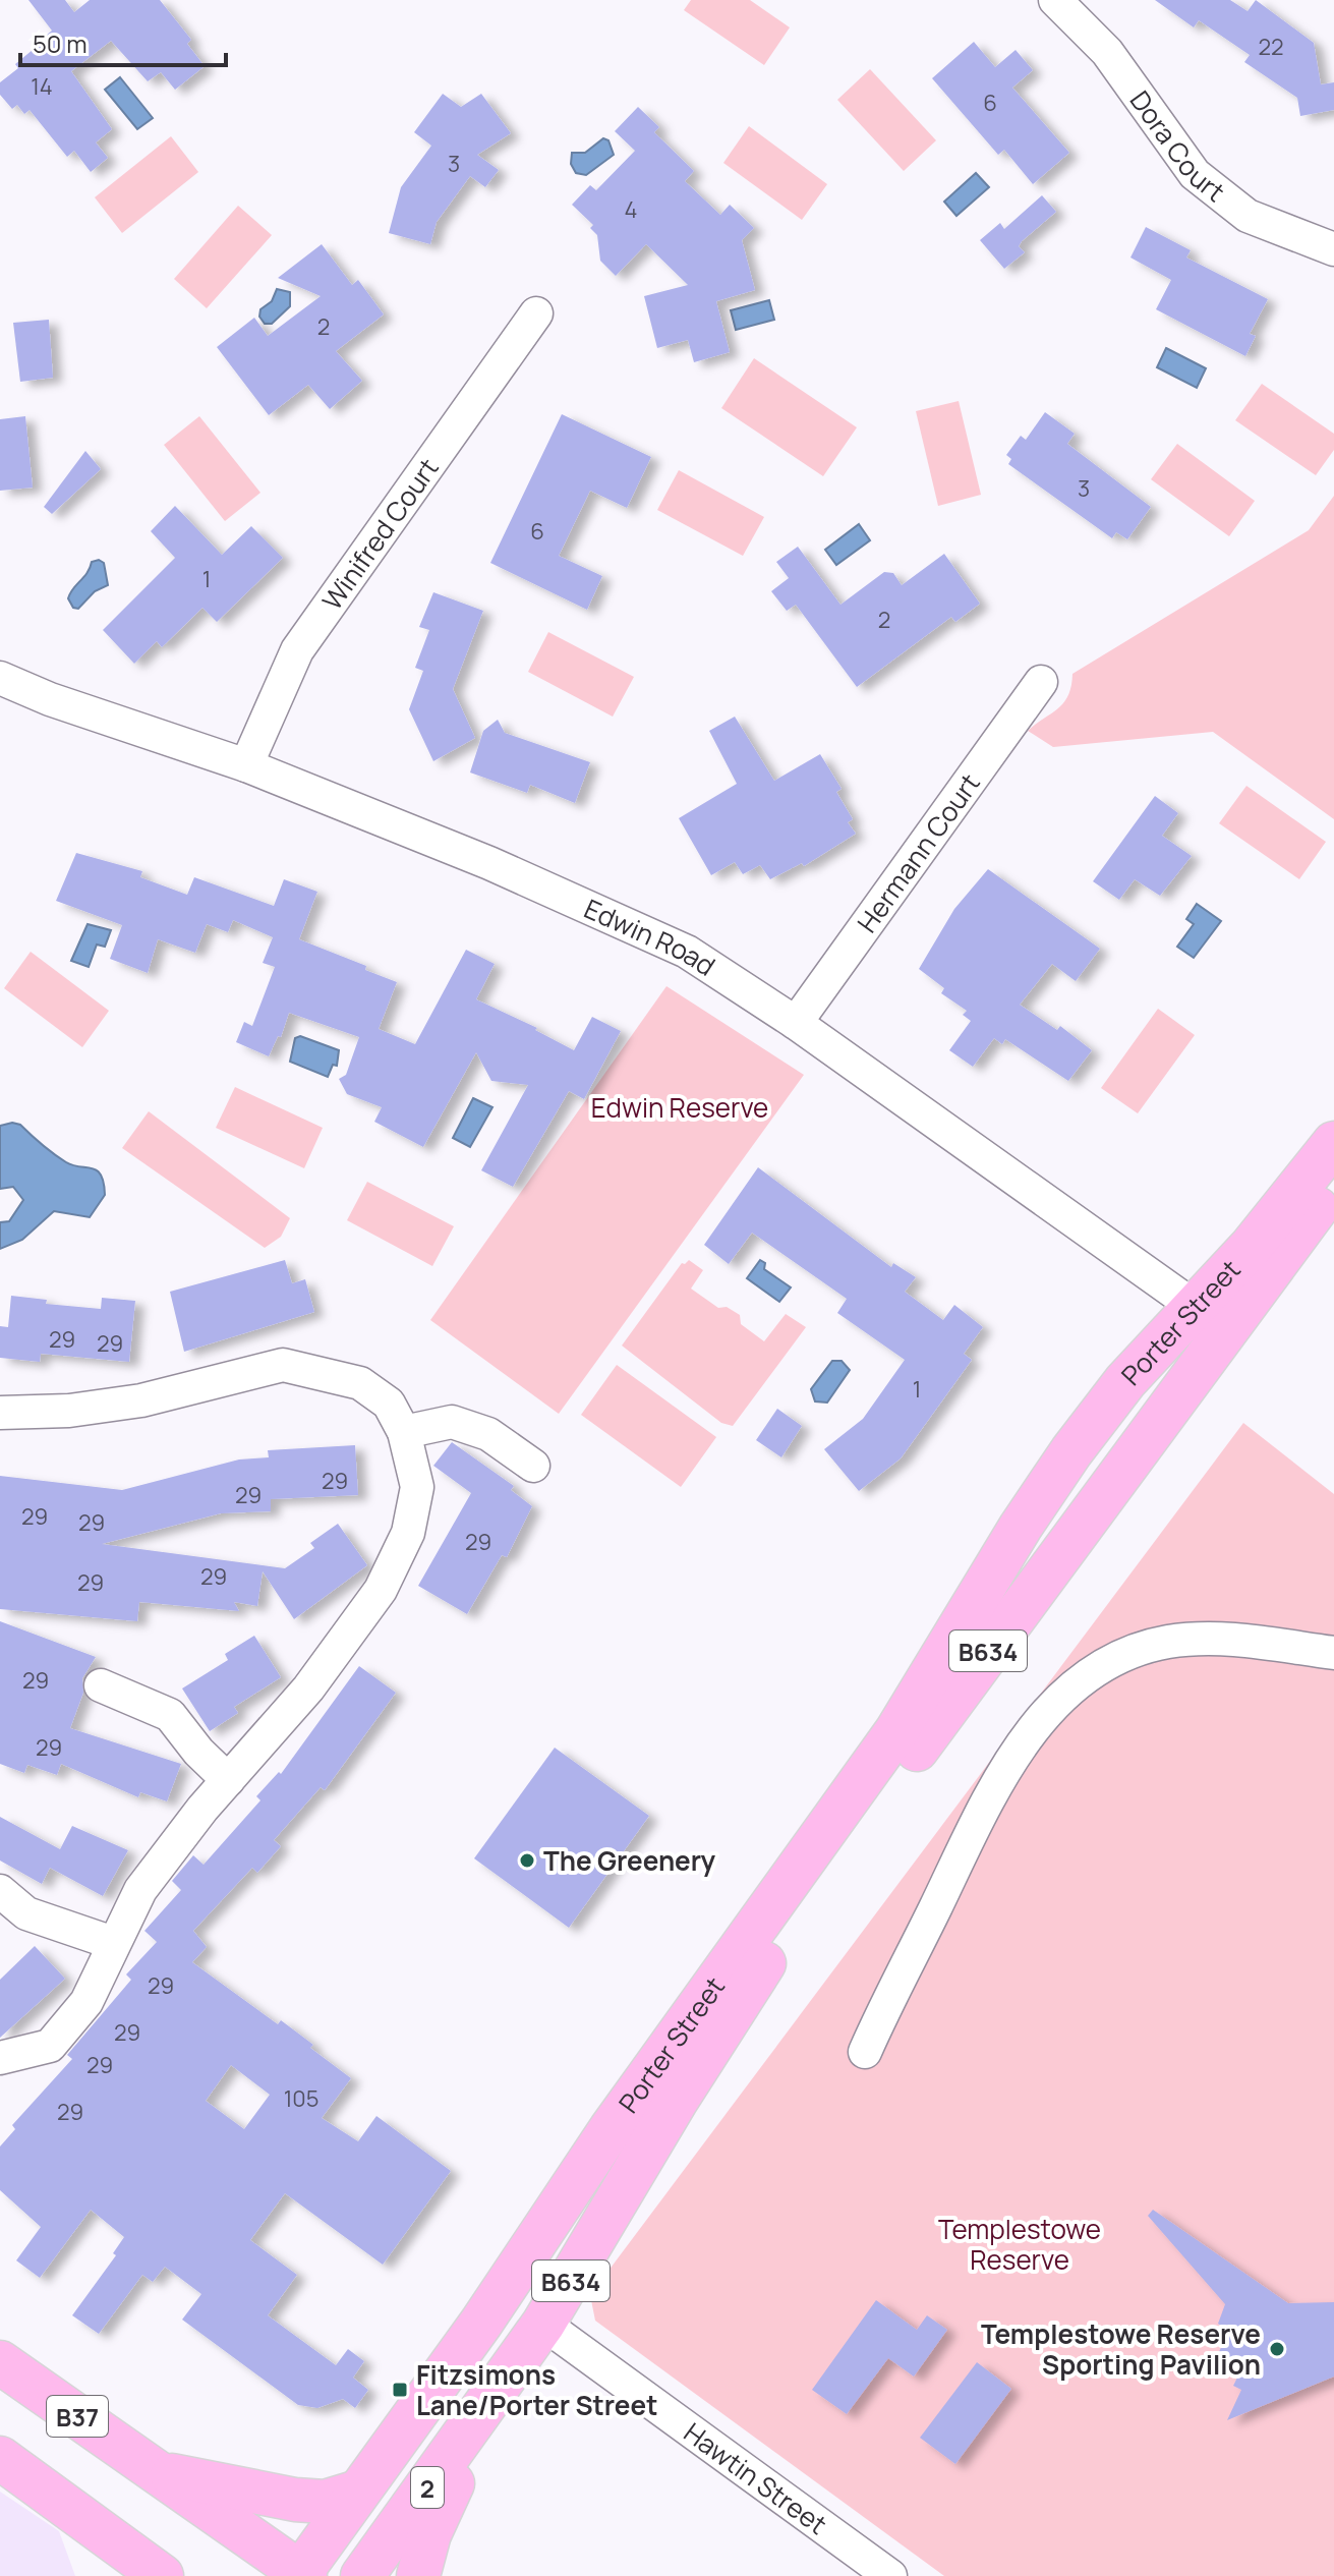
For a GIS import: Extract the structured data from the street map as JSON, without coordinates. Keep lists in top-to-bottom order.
{
  "streets": {
    "main road": [
      "Porter Street",
      "B634",
      "B37",
      "2"
    ],
    "street": [
      "Dora Court",
      "Winifred Court",
      "Hermann Court",
      "Edwin Road",
      "Hawtin Street"
    ]
  },
  "crossings": [
    ["Winifred Court", "Edwin Road"],
    ["Hermann Court", "Edwin Road"],
    ["Edwin Road", "Porter Street"],
    ["Porter Street", "B37"],
    ["Porter Street", "Hawtin Street"]
  ],
  "parks": ["Edwin Reserve", "Templestowe Reserve"],
  "places": {
    "other": ["The Greenery", "Templestowe Reserve Sporting Pavilion"],
    "transit": ["Fitzsimons Lane/Porter Street"]
  },
  "house_numbers": [
    "22",
    "14",
    "6",
    "3",
    "4",
    "2",
    "3",
    "6",
    "1",
    "2",
    "29",
    "29",
    "1",
    "29",
    "29",
    "29",
    "29",
    "29",
    "29",
    "29",
    "29",
    "29",
    "29",
    "29",
    "29",
    "105",
    "29"
  ],
  "scale_bar": "50 m"
}
